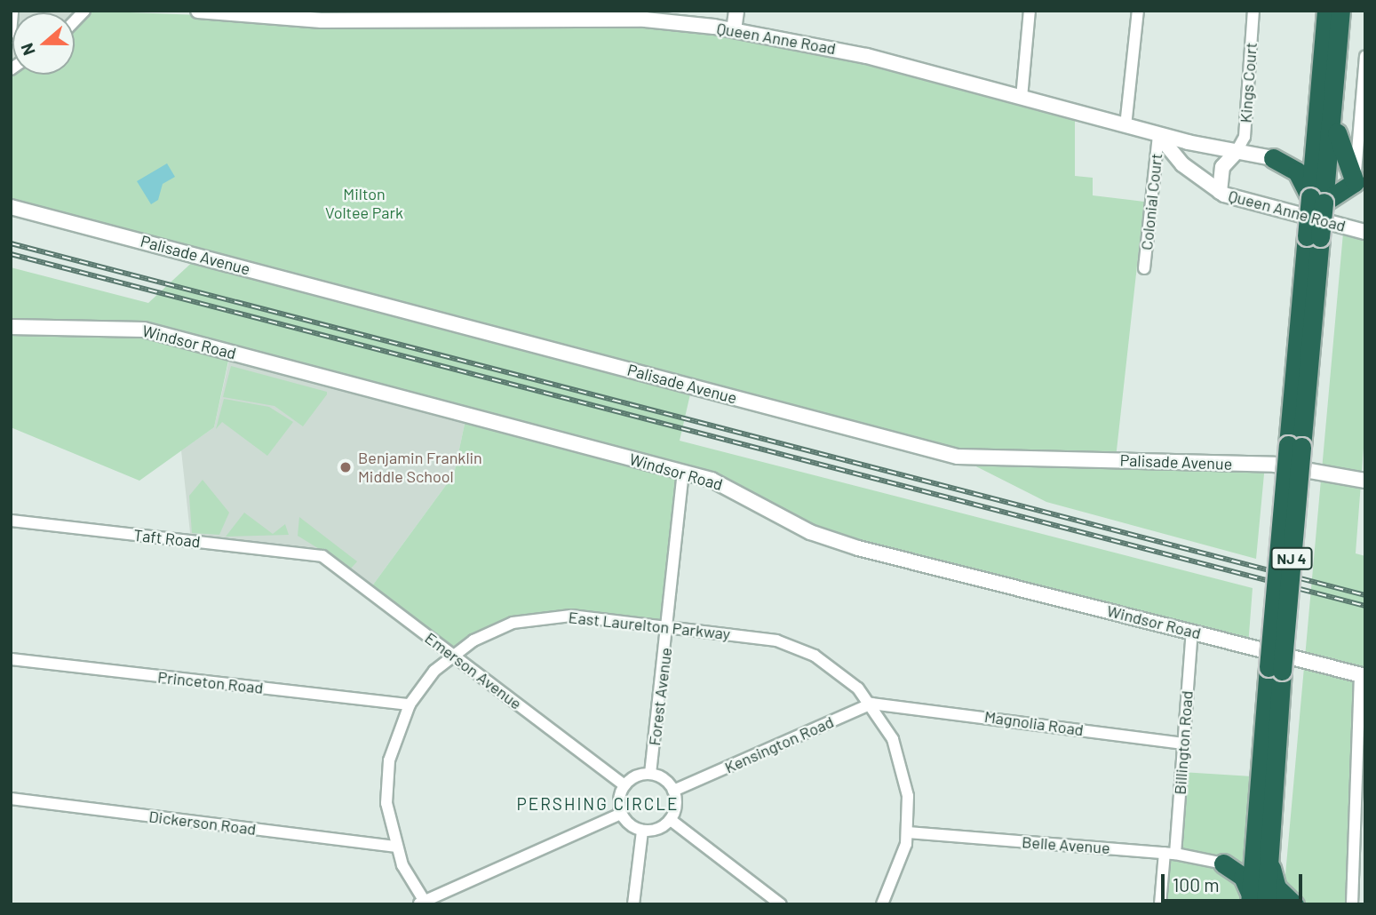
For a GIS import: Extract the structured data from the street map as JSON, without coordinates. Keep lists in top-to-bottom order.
{
  "streets": {
    "highway": ["NJ 4"],
    "street": [
      "Queen Anne Road",
      "Kings Court",
      "Colonial Court",
      "Palisade Avenue",
      "Windsor Road",
      "Taft Road",
      "East Laurelton Parkway",
      "Emerson Avenue",
      "Princeton Road",
      "Forest Avenue",
      "Magnolia Road",
      "Billington Road",
      "Kensington Road",
      "Dickerson Road",
      "Belle Avenue"
    ]
  },
  "crossings": [
    ["Queen Anne Road", "Kings Court"],
    ["Queen Anne Road", "Colonial Court"],
    ["Windsor Road", "Forest Avenue"],
    ["Windsor Road", "Billington Road"],
    ["Taft Road", "Emerson Avenue"],
    ["East Laurelton Parkway", "Emerson Avenue"],
    ["East Laurelton Parkway", "Princeton Road"],
    ["East Laurelton Parkway", "Forest Avenue"],
    ["East Laurelton Parkway", "Kensington Road"],
    ["East Laurelton Parkway", "Dickerson Road"],
    ["East Laurelton Parkway", "Belle Avenue"],
    ["Emerson Avenue", "Forest Avenue"],
    ["Emerson Avenue", "Kensington Road"],
    ["Forest Avenue", "Kensington Road"],
    ["Magnolia Road", "Billington Road"],
    ["Magnolia Road", "Kensington Road"],
    ["Billington Road", "Belle Avenue"]
  ],
  "districts": ["PERSHING CIRCLE"],
  "parks": ["Milton Voltee Park"],
  "places": ["Benjamin Franklin Middle School"],
  "scale_bar": "100 m",
  "north": "left"
}
